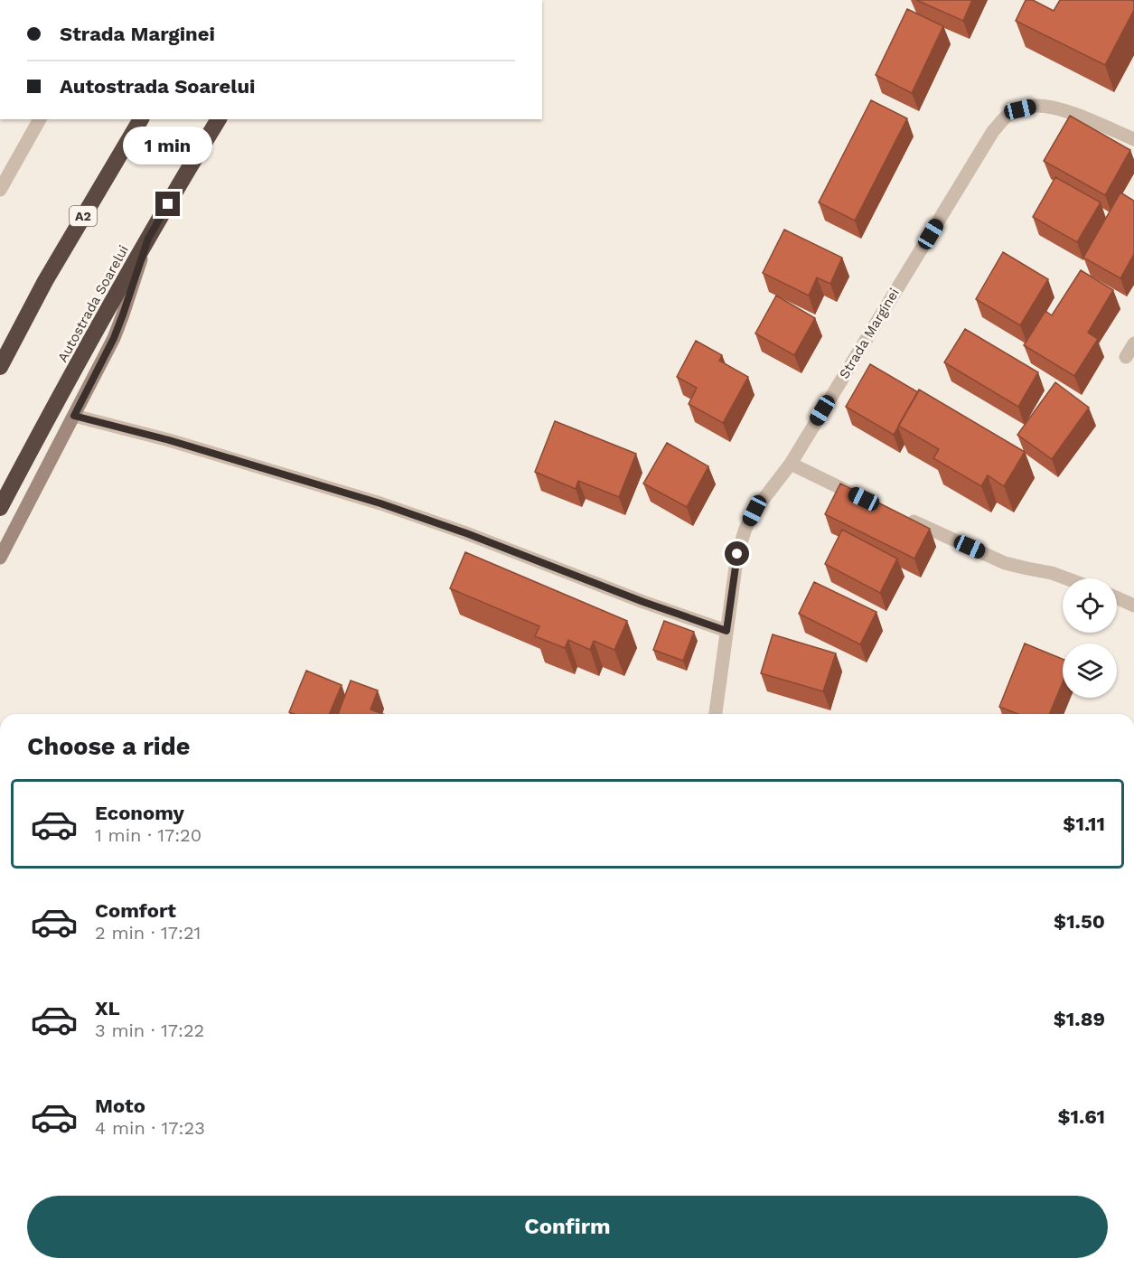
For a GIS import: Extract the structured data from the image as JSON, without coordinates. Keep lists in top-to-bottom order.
{
  "streets": {
    "highway": ["A2", "Autostrada Soarelui"],
    "street": ["Strada Marginei"]
  },
  "page": {
    "banner": ["Strada Marginei", "Autostrada Soarelui"],
    "bubble": "1 min",
    "heading": "Choose a ride",
    "list": [
      {
        "name": "Economy",
        "note": "1 min · 17:20",
        "value": "$1.11"
      },
      {
        "name": "Comfort",
        "note": "2 min · 17:21",
        "value": "$1.50"
      },
      {
        "name": "XL",
        "note": "3 min · 17:22",
        "value": "$1.89"
      },
      {
        "name": "Moto",
        "note": "4 min · 17:23",
        "value": "$1.61"
      }
    ],
    "buttons": "Confirm"
  }
}
